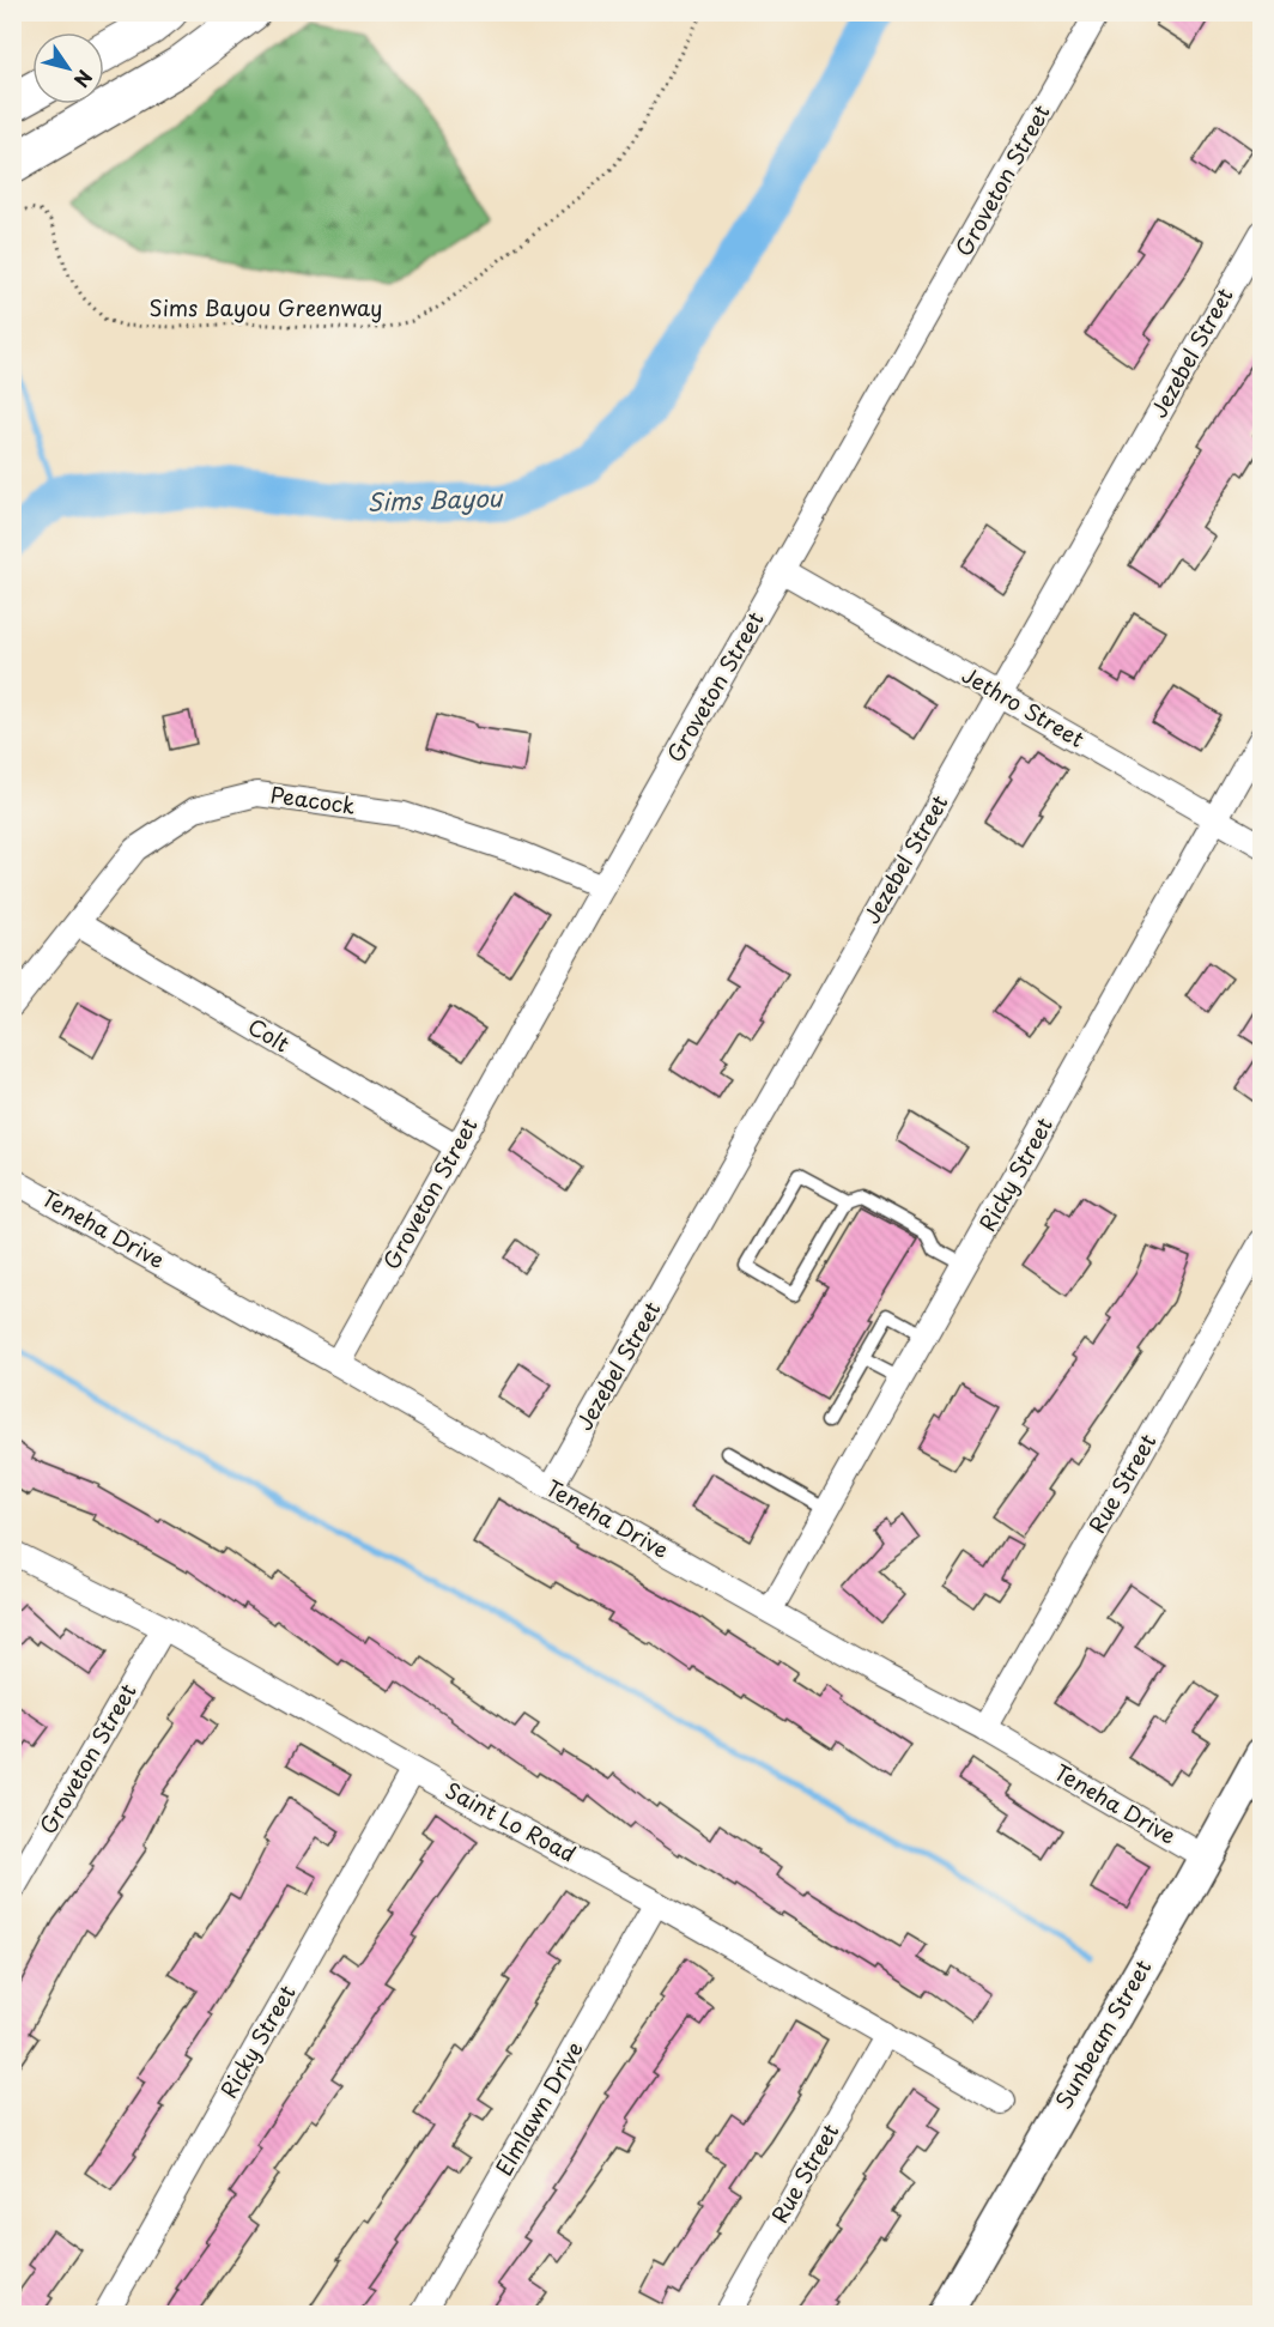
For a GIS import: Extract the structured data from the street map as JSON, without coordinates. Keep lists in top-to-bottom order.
{
  "streets": {
    "street": [
      "Groveton Street",
      "Jezebel Street",
      "Jethro Street",
      "Peacock",
      "Colt",
      "Ricky Street",
      "Teneha Drive",
      "Rue Street",
      "Saint Lo Road",
      "Sunbeam Street",
      "Elmlawn Drive"
    ],
    "path": ["Sims Bayou Greenway"]
  },
  "crossings": [
    ["Groveton Street", "Jethro Street"],
    ["Groveton Street", "Peacock"],
    ["Groveton Street", "Colt"],
    ["Groveton Street", "Teneha Drive"],
    ["Groveton Street", "Saint Lo Road"],
    ["Jezebel Street", "Jethro Street"],
    ["Jezebel Street", "Teneha Drive"],
    ["Jethro Street", "Ricky Street"],
    ["Peacock", "Colt"],
    ["Ricky Street", "Teneha Drive"],
    ["Ricky Street", "Saint Lo Road"],
    ["Teneha Drive", "Rue Street"],
    ["Teneha Drive", "Sunbeam Street"],
    ["Rue Street", "Saint Lo Road"],
    ["Saint Lo Road", "Elmlawn Drive"]
  ],
  "water": ["Sims Bayou"],
  "north": "bottom right"
}
